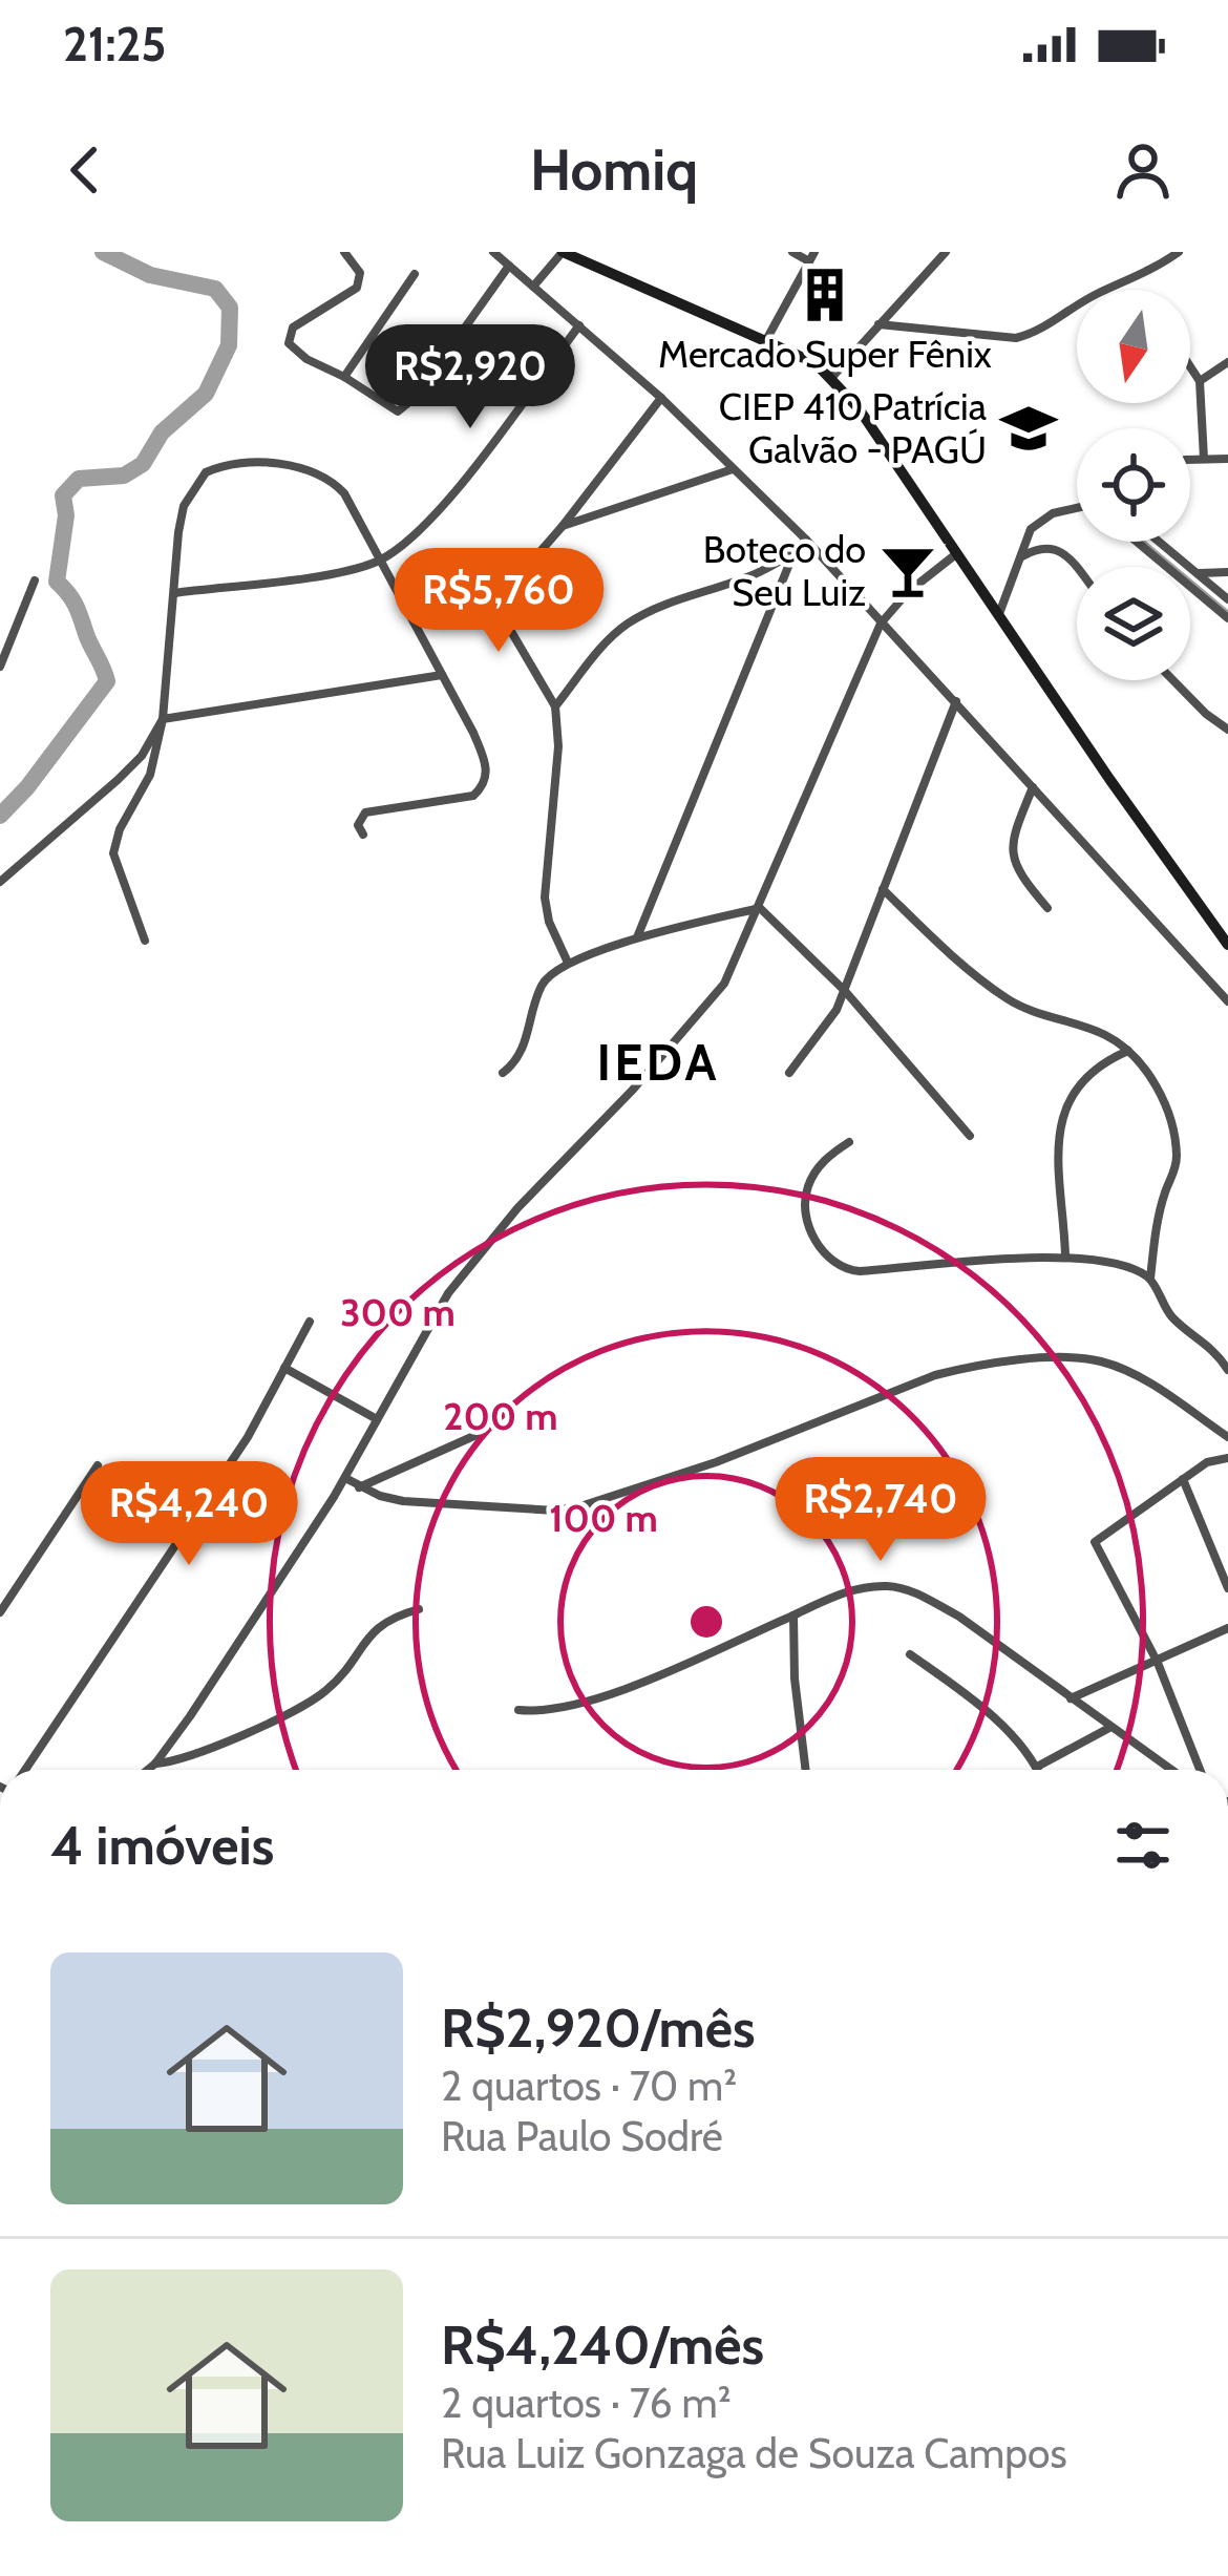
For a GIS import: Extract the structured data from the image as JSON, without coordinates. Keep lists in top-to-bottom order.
{
  "districts": ["IEDA"],
  "places": {
    "building": ["Mercado Super Fênix"],
    "school or university": ["CIEP 410 Patrícia Galvão - PAGÚ"],
    "bar": ["Boteco do Seu Luiz"]
  },
  "north": "bottom",
  "page": {
    "status": "21:25",
    "header": "Homiq",
    "price": [
      "R$2,920",
      "R$5,760",
      "R$2,740",
      "R$4,240"
    ],
    "heading": "4 imóveis",
    "list": [
      {
        "name": "R$2,920/mês",
        "note": "2 quartos · 70 m² · Rua Paulo Sodré"
      },
      {
        "name": "R$4,240/mês",
        "note": "2 quartos · 76 m² · Rua Luiz Gonzaga de Souza Campos"
      }
    ]
  },
  "rings": ["300 m", "200 m", "100 m"]
}
